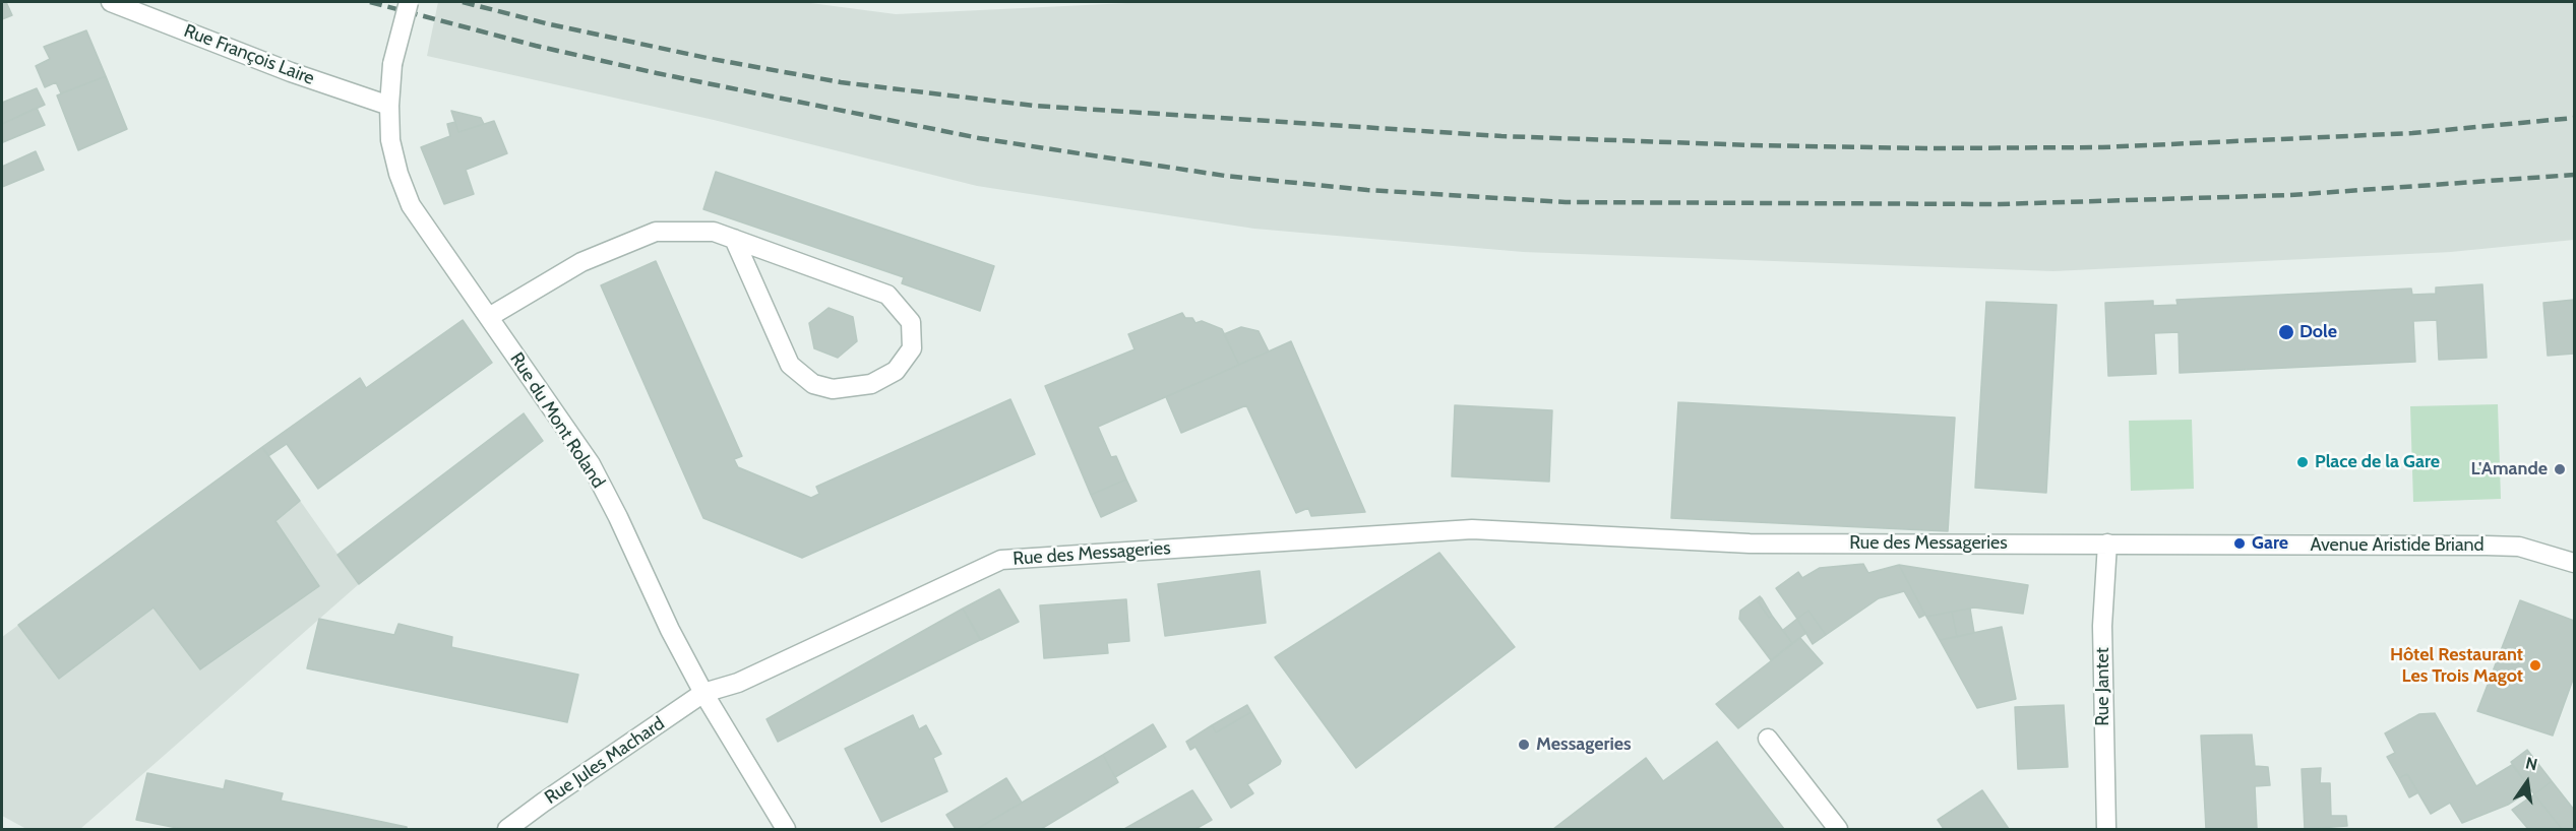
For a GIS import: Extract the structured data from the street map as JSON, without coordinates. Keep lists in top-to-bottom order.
{
  "streets": {
    "street": [
      "Rue François Laire",
      "Rue du Mont Roland",
      "Rue des Messageries",
      "Avenue Aristide Briand",
      "Rue Jantet",
      "Rue Jules Machard"
    ]
  },
  "crossings": [
    ["Rue François Laire", "Rue du Mont Roland"],
    ["Rue du Mont Roland", "Rue des Messageries"],
    ["Rue du Mont Roland", "Rue Jules Machard"],
    ["Rue des Messageries", "Avenue Aristide Briand"],
    ["Rue des Messageries", "Rue Jantet"],
    ["Rue des Messageries", "Rue Jules Machard"],
    ["Avenue Aristide Briand", "Rue Jantet"]
  ],
  "places": [
    "Dole",
    "Place de la Gare",
    "L'Amande",
    "Gare",
    "Hôtel Restaurant Les Trois Magot",
    "Messageries"
  ],
  "north": "top"
}
